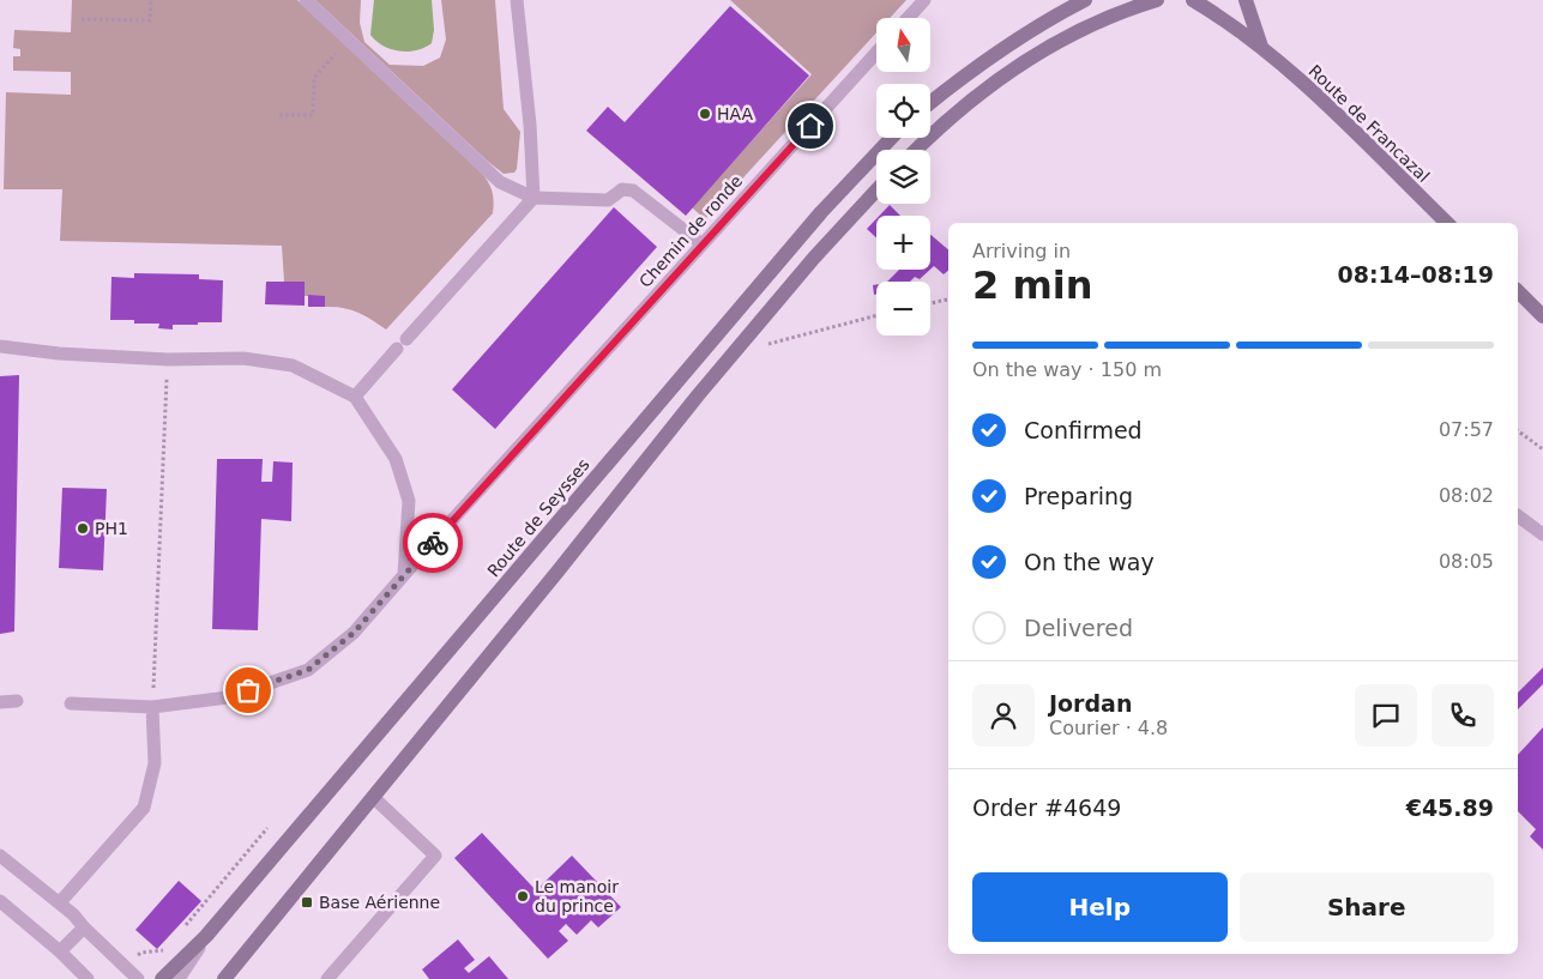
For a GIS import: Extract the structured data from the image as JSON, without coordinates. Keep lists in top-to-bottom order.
{
  "streets": {
    "main road": ["Route de Francazal", "Route de Seysses"],
    "lane": ["Chemin de ronde"]
  },
  "places": {
    "other": ["HAA", "PH1", "Le manoir du prince"],
    "transit": ["Base Aérienne"]
  },
  "north": "top",
  "page": {
    "map_buttons": ["+", "−"],
    "heading": ["2 min", "Arriving in", "08:14–08:19"],
    "panel": [
      "Jordan",
      "Courier · 4.8",
      "Order #4649",
      "€45.89"
    ],
    "bar": "On the way · 150 m",
    "list": [
      ["Confirmed", "07:57"],
      ["Preparing", "08:02"],
      ["On the way", "08:05"],
      "Delivered"
    ],
    "buttons": ["Help", "Share"]
  }
}
